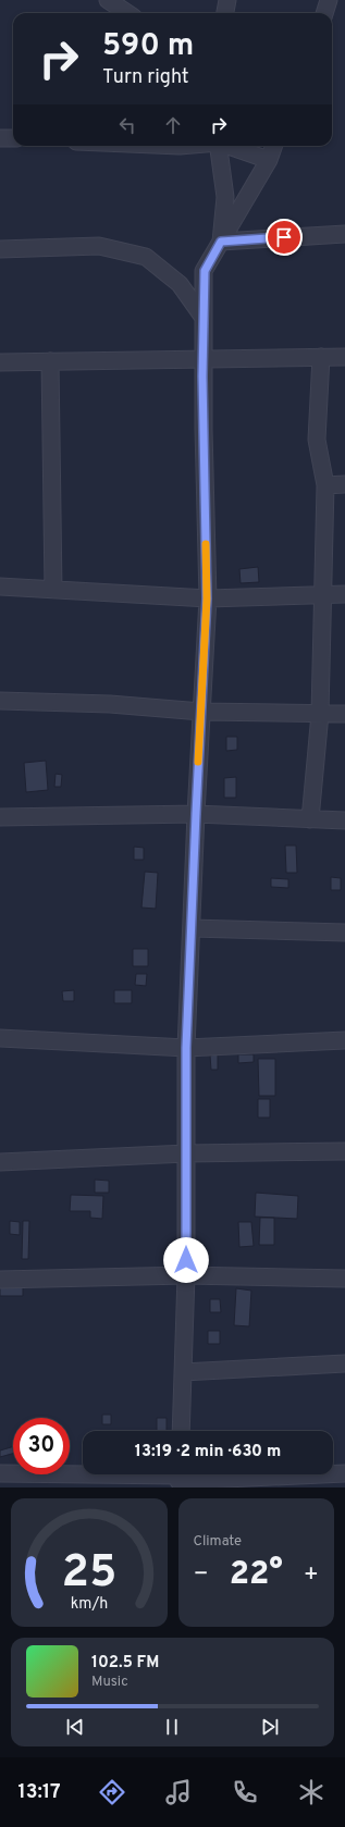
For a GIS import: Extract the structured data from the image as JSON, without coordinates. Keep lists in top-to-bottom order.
{
  "page": {
    "turn": ["590 m", "Turn right"],
    "limit": "30",
    "trip": "13:19 · 2 min · 630 m",
    "tile": "Climate",
    "heat": ["−", "22°", "+"],
    "song": ["102.5 FM", "Music"],
    "tabs": "13:17",
    "gauge": ["25", "km/h"]
  }
}
